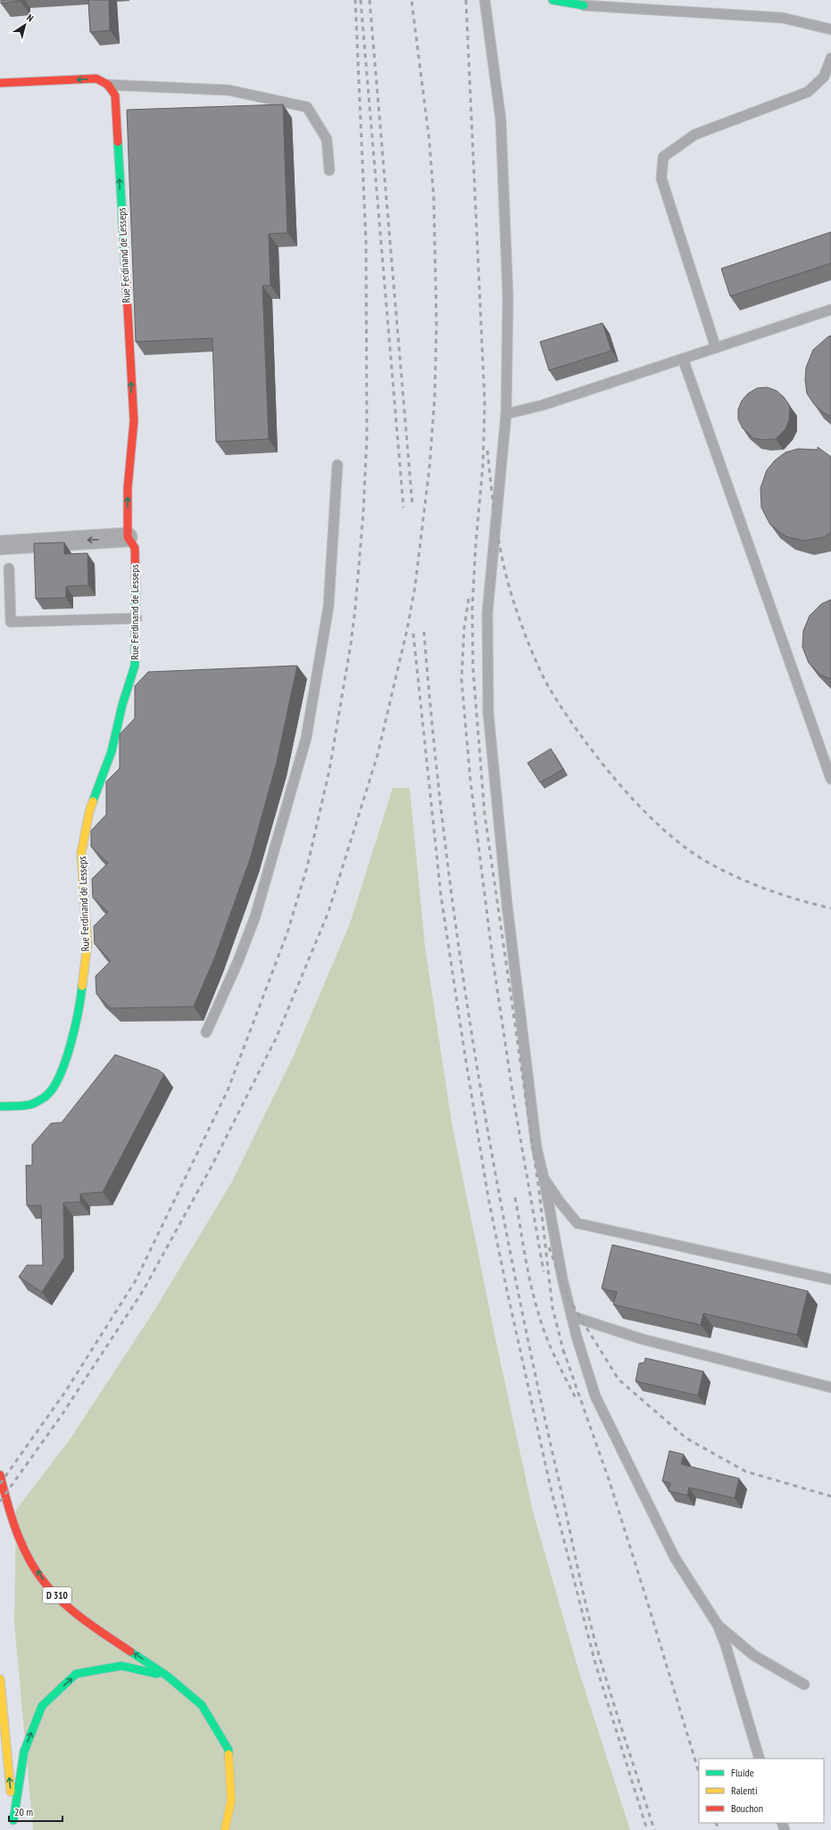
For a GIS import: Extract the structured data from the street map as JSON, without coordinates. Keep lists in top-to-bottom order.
{
  "streets": {
    "street": ["Rue Ferdinand de Lesseps", "D 310"]
  },
  "one_way": ["Rue Ferdinand de Lesseps"],
  "legend": ["Fluide", "Ralenti", "Bouchon"],
  "scale_bar": "20 m",
  "north": "top right"
}
